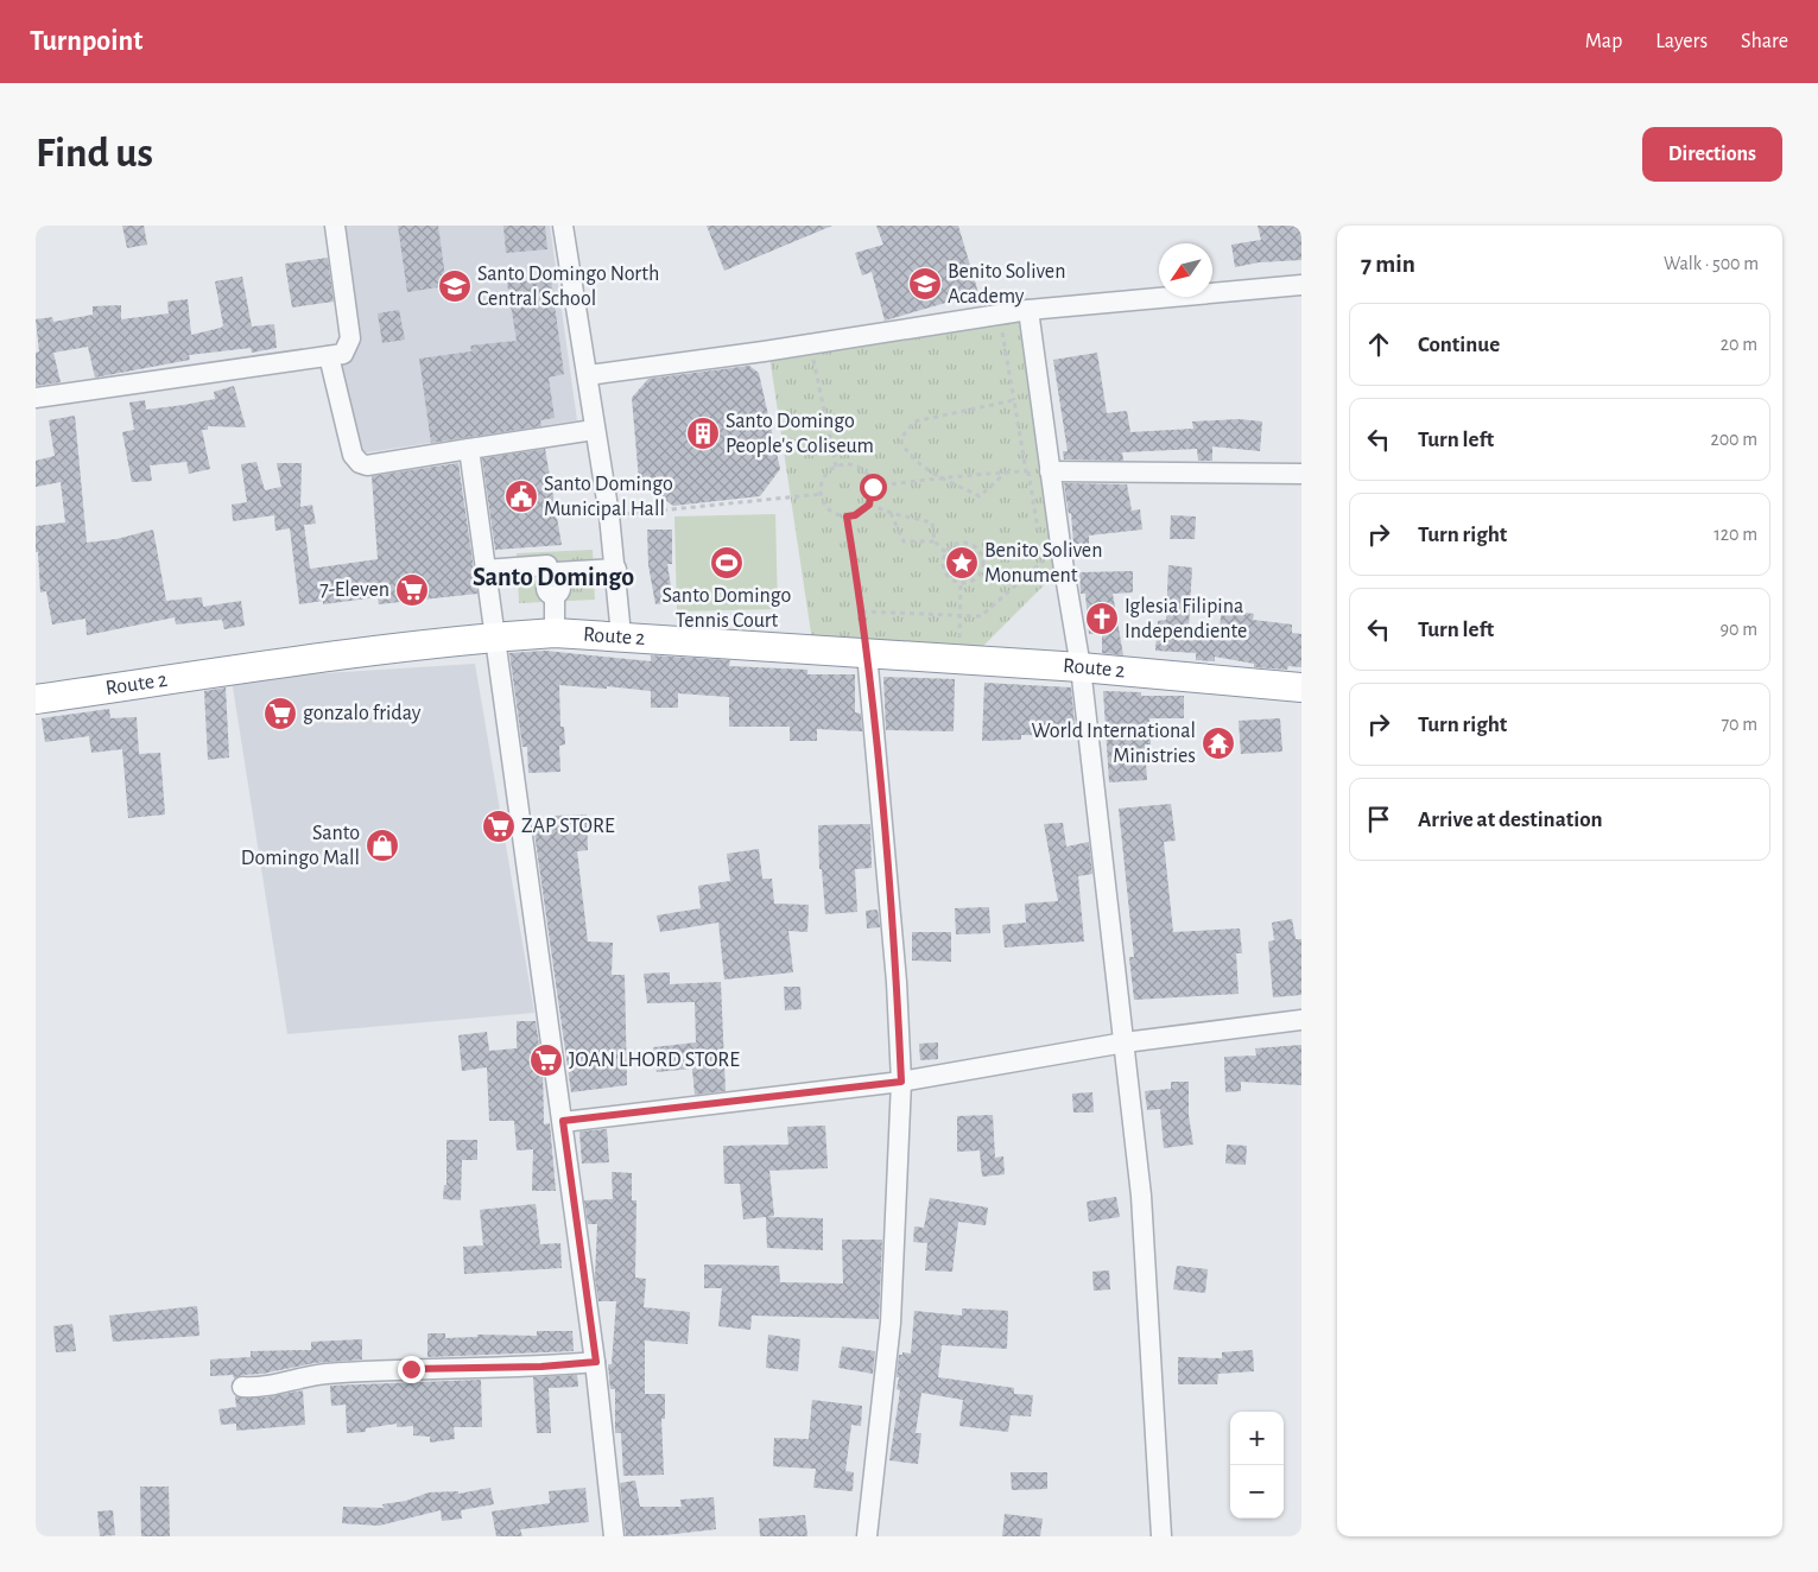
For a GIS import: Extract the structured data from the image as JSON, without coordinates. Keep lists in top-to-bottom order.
{
  "streets": {
    "highway": ["Route 2"]
  },
  "districts": ["Santo Domingo"],
  "places": {
    "school or university": ["Benito Soliven Academy", "Santo Domingo North Central School"],
    "building": ["Santo Domingo People's Coliseum"],
    "public building": ["Santo Domingo Municipal Hall"],
    "sports": ["Santo Domingo Tennis Court"],
    "place": ["Benito Soliven Monument"],
    "supermarket": [
      "7-Eleven",
      "gonzalo friday",
      "ZAP STORE",
      "JOAN LHORD STORE"
    ],
    "church": ["Iglesia Filipina Independiente"],
    "temple": ["World International Ministries"],
    "shop": ["Santo Domingo Mall"]
  },
  "north": "bottom left",
  "page": {
    "header": "Turnpoint",
    "nav": ["Map", "Layers", "Share"],
    "buttons": "Directions",
    "title": "Find us",
    "heading": ["7 min", "Walk · 500 m"],
    "list": [
      ["Continue", "20 m"],
      ["Turn left", "200 m"],
      ["Turn right", "120 m"],
      ["Turn left", "90 m"],
      ["Turn right", "70 m"],
      "Arrive at destination"
    ],
    "map_buttons": ["+", "−"]
  }
}
